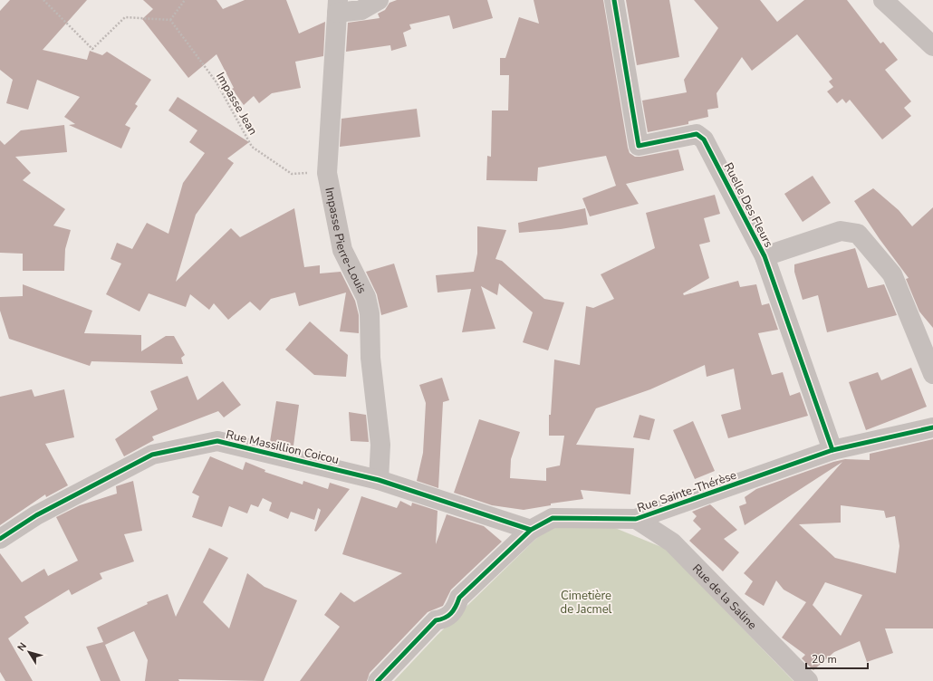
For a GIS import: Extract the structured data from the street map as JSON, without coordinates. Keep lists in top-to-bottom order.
{
  "streets": {
    "street": [
      "Ruelle Des Fleurs",
      "Impasse Pierre-Louis",
      "Rue Massillion Coicou",
      "Rue Sainte-Thérèse",
      "Rue de la Saline"
    ],
    "path": ["Impasse Jean"]
  },
  "crossings": [
    ["Impasse Jean", "Impasse Pierre-Louis"],
    ["Ruelle Des Fleurs", "Rue Sainte-Thérèse"],
    ["Impasse Pierre-Louis", "Rue Massillion Coicou"],
    ["Rue Massillion Coicou", "Rue Sainte-Thérèse"],
    ["Rue Sainte-Thérèse", "Rue de la Saline"]
  ],
  "parks": ["Cimetière de Jacmel"],
  "scale_bar": "20 m",
  "north": "top left"
}
